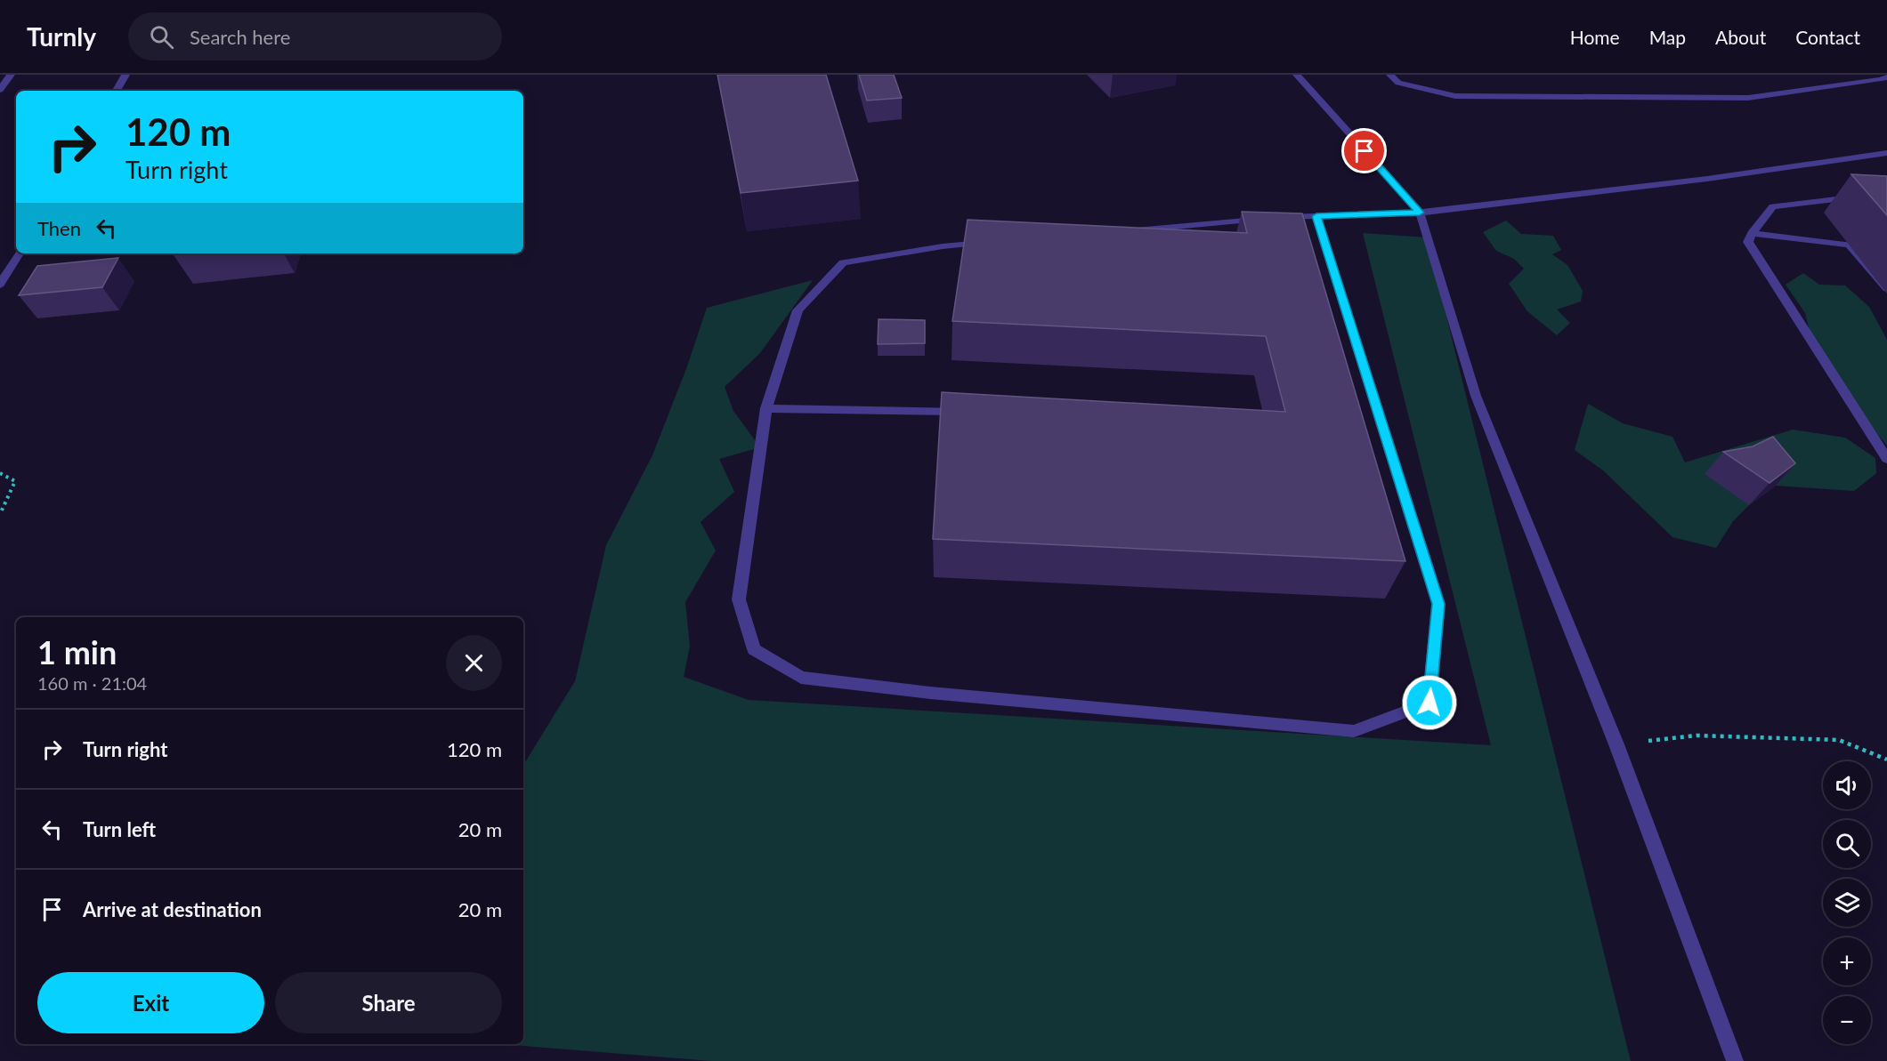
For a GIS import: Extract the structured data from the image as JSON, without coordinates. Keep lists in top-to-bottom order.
{
  "page": {
    "header": "Turnly",
    "search": "Search here",
    "nav": [
      "Home",
      "Map",
      "About",
      "Contact"
    ],
    "turn": ["120 m", "Turn right"],
    "then": "Then",
    "heading": ["1 min", "160 m · 21:04"],
    "list": [
      {
        "name": "Turn right",
        "value": "120 m"
      },
      {
        "name": "Turn left",
        "value": "20 m"
      },
      {
        "name": "Arrive at destination",
        "value": "20 m"
      }
    ],
    "map_buttons": ["+", "−"],
    "buttons": ["Exit", "Share"]
  }
}
